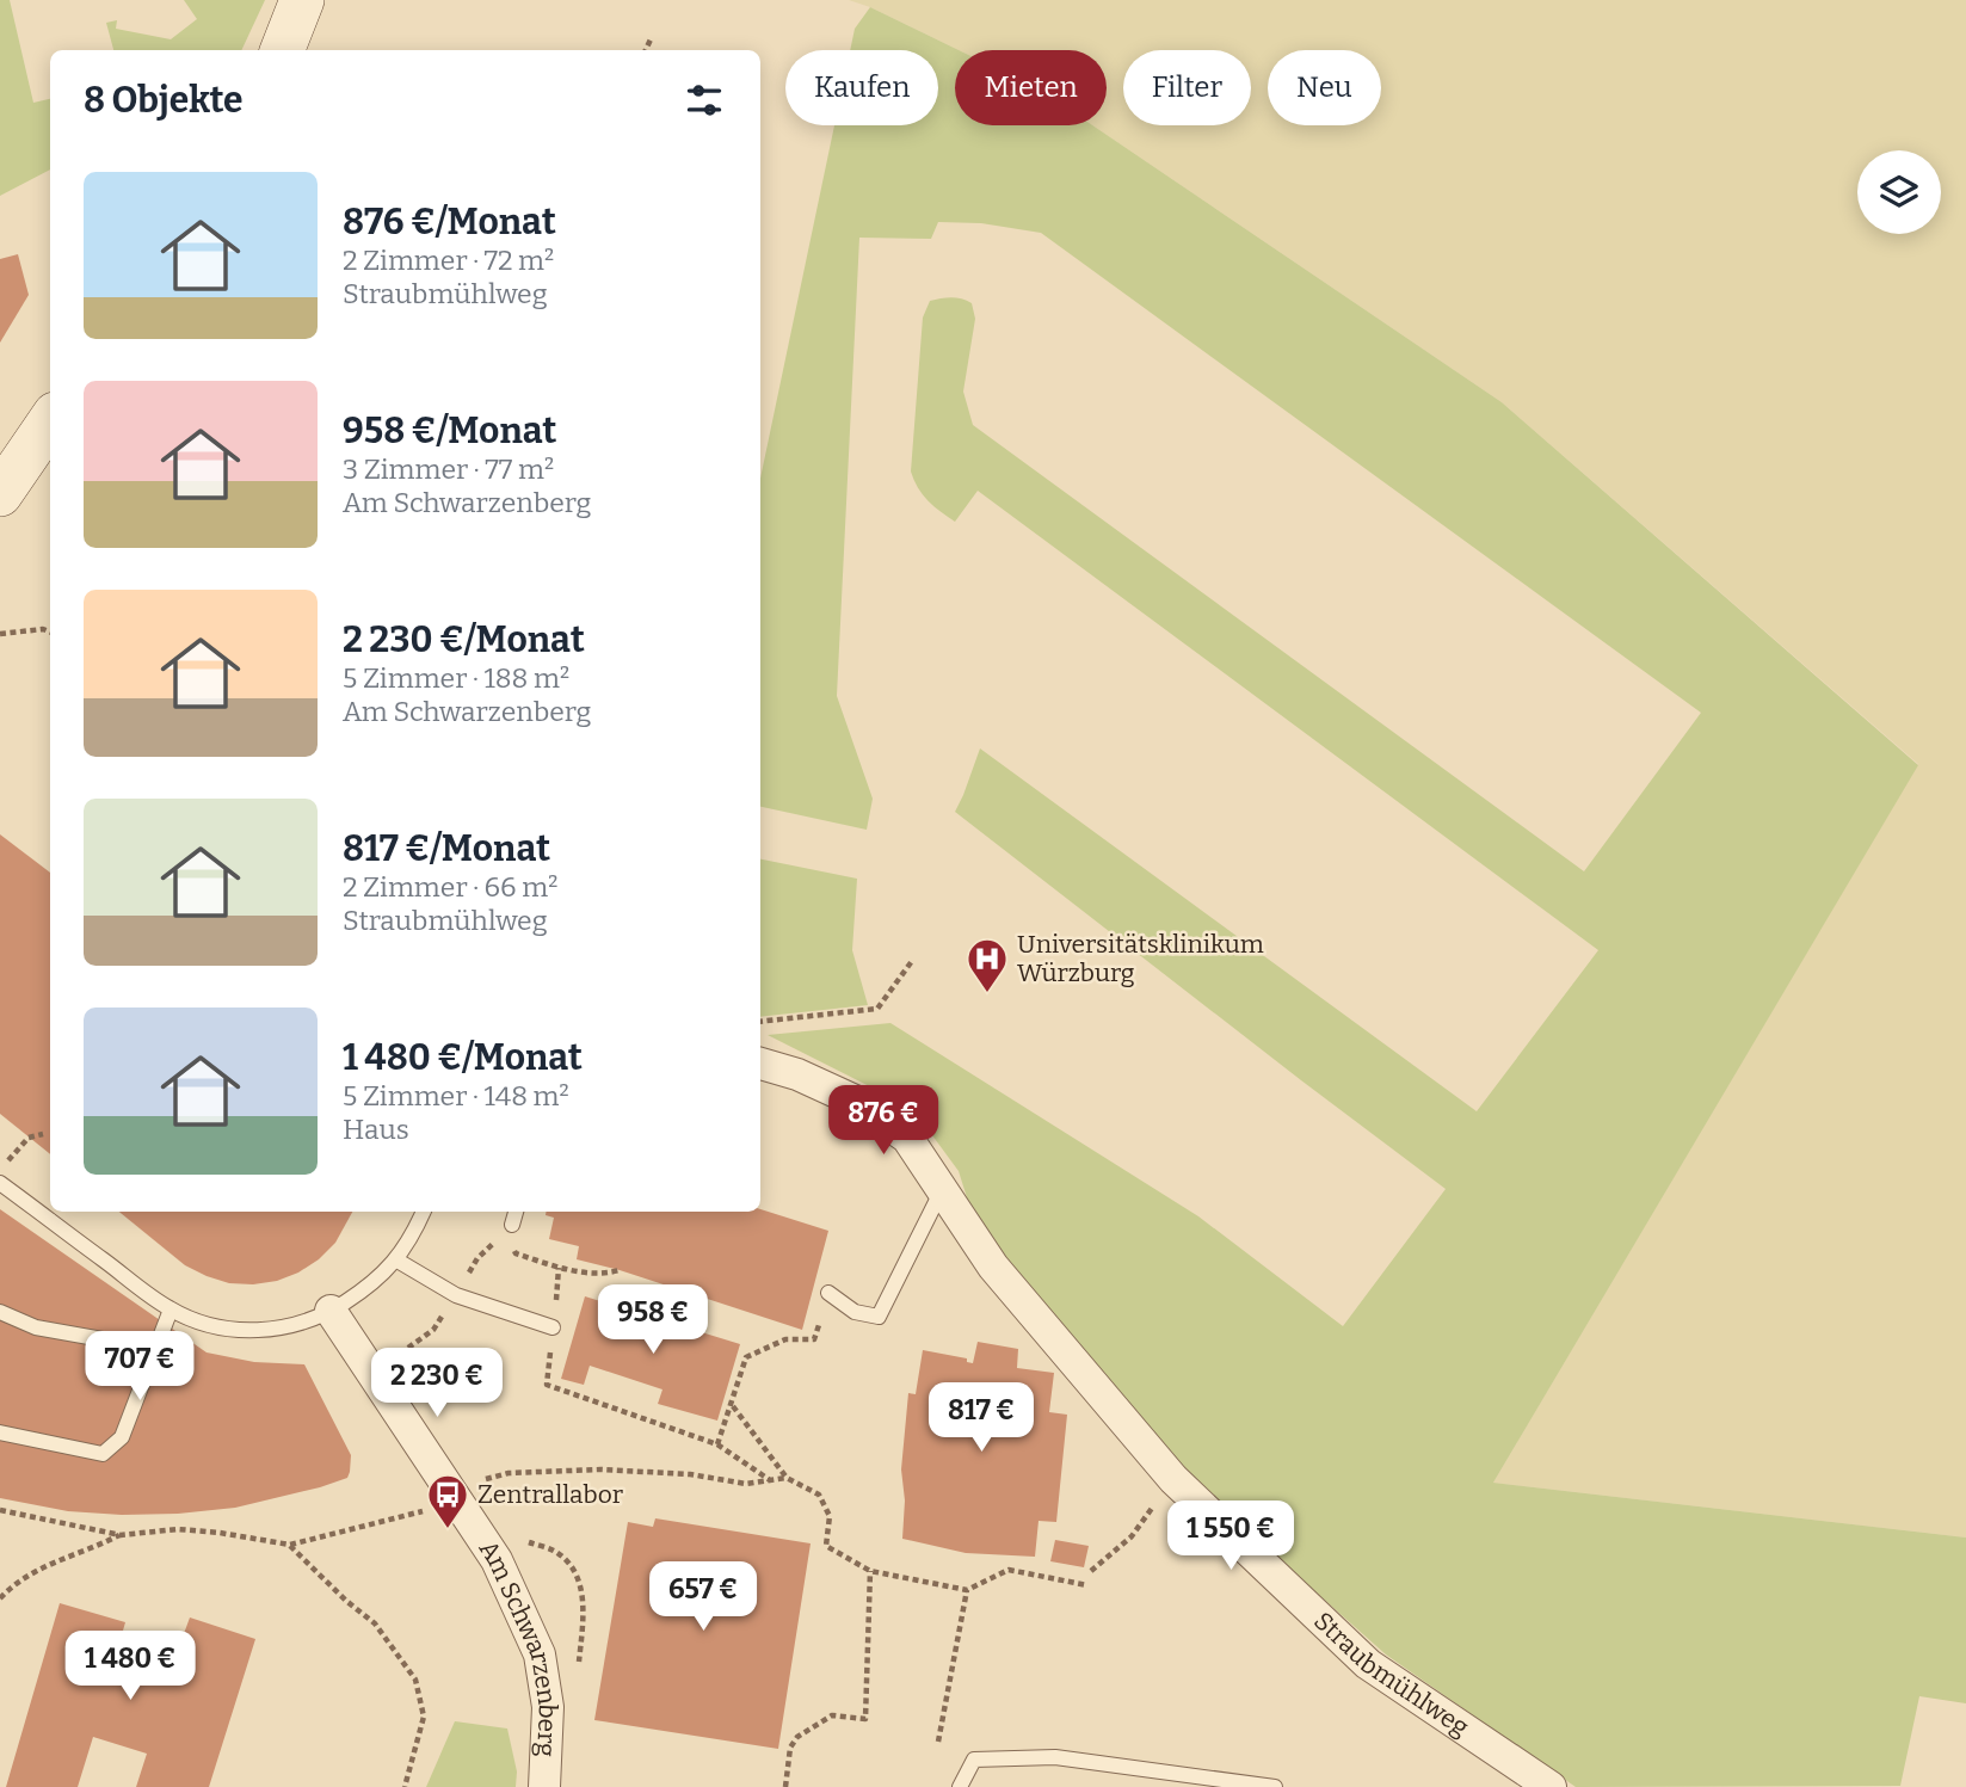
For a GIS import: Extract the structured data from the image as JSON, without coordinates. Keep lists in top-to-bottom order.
{
  "streets": {
    "street": ["Am Schwarzenberg", "Straubmühlweg"]
  },
  "places": {
    "hospital": ["Universitätsklinikum Würzburg"],
    "bus stop": ["Zentrallabor"]
  },
  "page": {
    "chip": [
      "Kaufen",
      "Mieten",
      "Filter",
      "Neu"
    ],
    "heading": "8 Objekte",
    "list": [
      {
        "name": "876 €/Monat",
        "note": "2 Zimmer · 72 m² · Straubmühlweg"
      },
      {
        "name": "958 €/Monat",
        "note": "3 Zimmer · 77 m² · Am Schwarzenberg"
      },
      {
        "name": "2 230 €/Monat",
        "note": "5 Zimmer · 188 m² · Am Schwarzenberg"
      },
      {
        "name": "817 €/Monat",
        "note": "2 Zimmer · 66 m² · Straubmühlweg"
      },
      {
        "name": "1 480 €/Monat",
        "note": "5 Zimmer · 148 m² · Haus"
      }
    ],
    "price": [
      "876 €",
      "958 €",
      "707 €",
      "2 230 €",
      "817 €",
      "1 550 €",
      "657 €",
      "1 480 €"
    ]
  }
}
